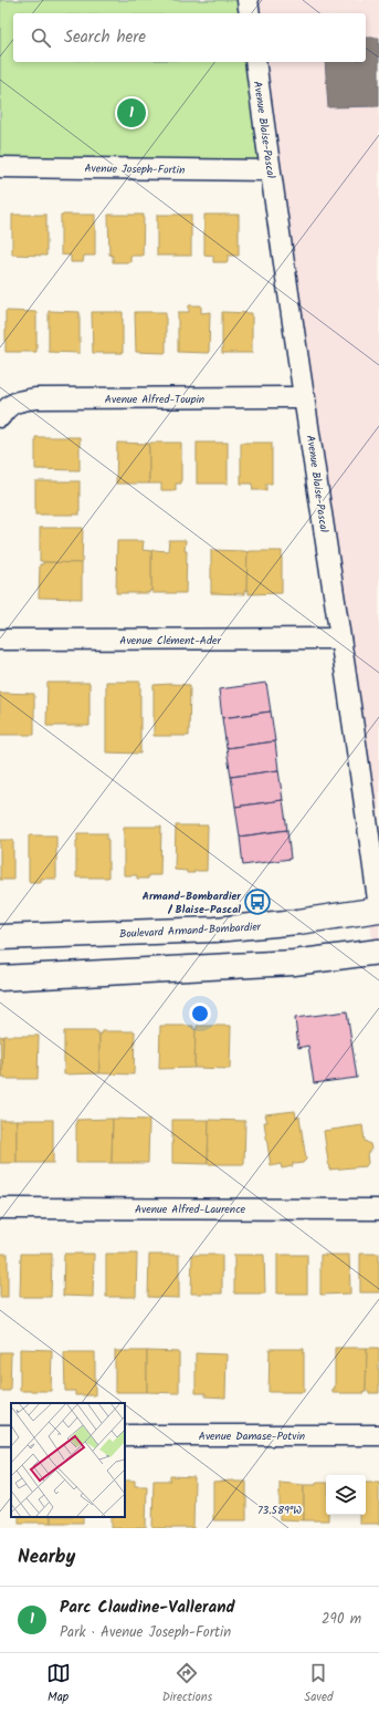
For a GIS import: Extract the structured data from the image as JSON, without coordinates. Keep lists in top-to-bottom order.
{
  "streets": {
    "street": [
      "Avenue Blaise-Pascal",
      "Avenue Joseph-Fortin",
      "Avenue Alfred-Toupin",
      "Avenue Clément-Ader",
      "Boulevard Armand-Bombardier",
      "Avenue Alfred-Laurence",
      "Avenue Damase-Potvin"
    ]
  },
  "crossings": [
    ["Avenue Blaise-Pascal", "Avenue Joseph-Fortin"],
    ["Avenue Blaise-Pascal", "Avenue Alfred-Toupin"],
    ["Avenue Blaise-Pascal", "Avenue Clément-Ader"],
    ["Avenue Blaise-Pascal", "Boulevard Armand-Bombardier"]
  ],
  "places": {
    "bus stop": ["Armand-Bombardier / Blaise-Pascal"]
  },
  "page": {
    "search": "Search here",
    "pins": "1",
    "heading": "Nearby",
    "list": [
      {
        "mark": "1",
        "name": "Parc Claudine-Vallerand",
        "note": "Park · Avenue Joseph-Fortin",
        "value": "290 m"
      }
    ],
    "nav": ["Map", "Directions", "Saved"]
  },
  "coordinates": ["73.589°W"]
}
